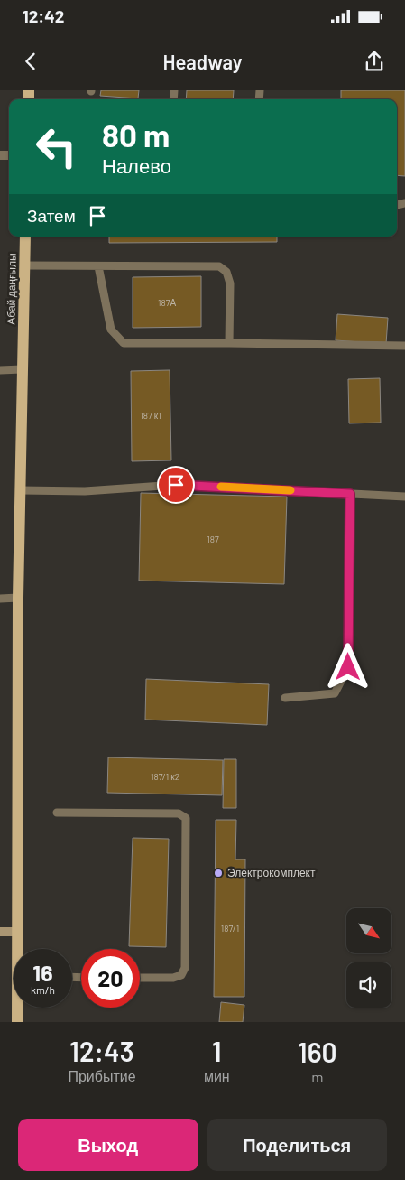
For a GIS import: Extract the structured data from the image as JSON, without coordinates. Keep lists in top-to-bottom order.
{
  "streets": {
    "main road": ["Абай даңғылы"]
  },
  "places": ["Электрокомплект"],
  "house_numbers": [
    "187А",
    "187 к1",
    "187",
    "187/1 к2",
    "187/1"
  ],
  "north": "bottom right",
  "page": {
    "status": "12:42",
    "header": "Headway",
    "turn": ["80 m", "Налево"],
    "then": "Затем",
    "speed": "16 km/h",
    "limit": "20",
    "eta": [
      "12:43",
      "Прибытие",
      "1",
      "мин",
      "160",
      "m"
    ],
    "buttons": ["Выход", "Поделиться"]
  }
}
